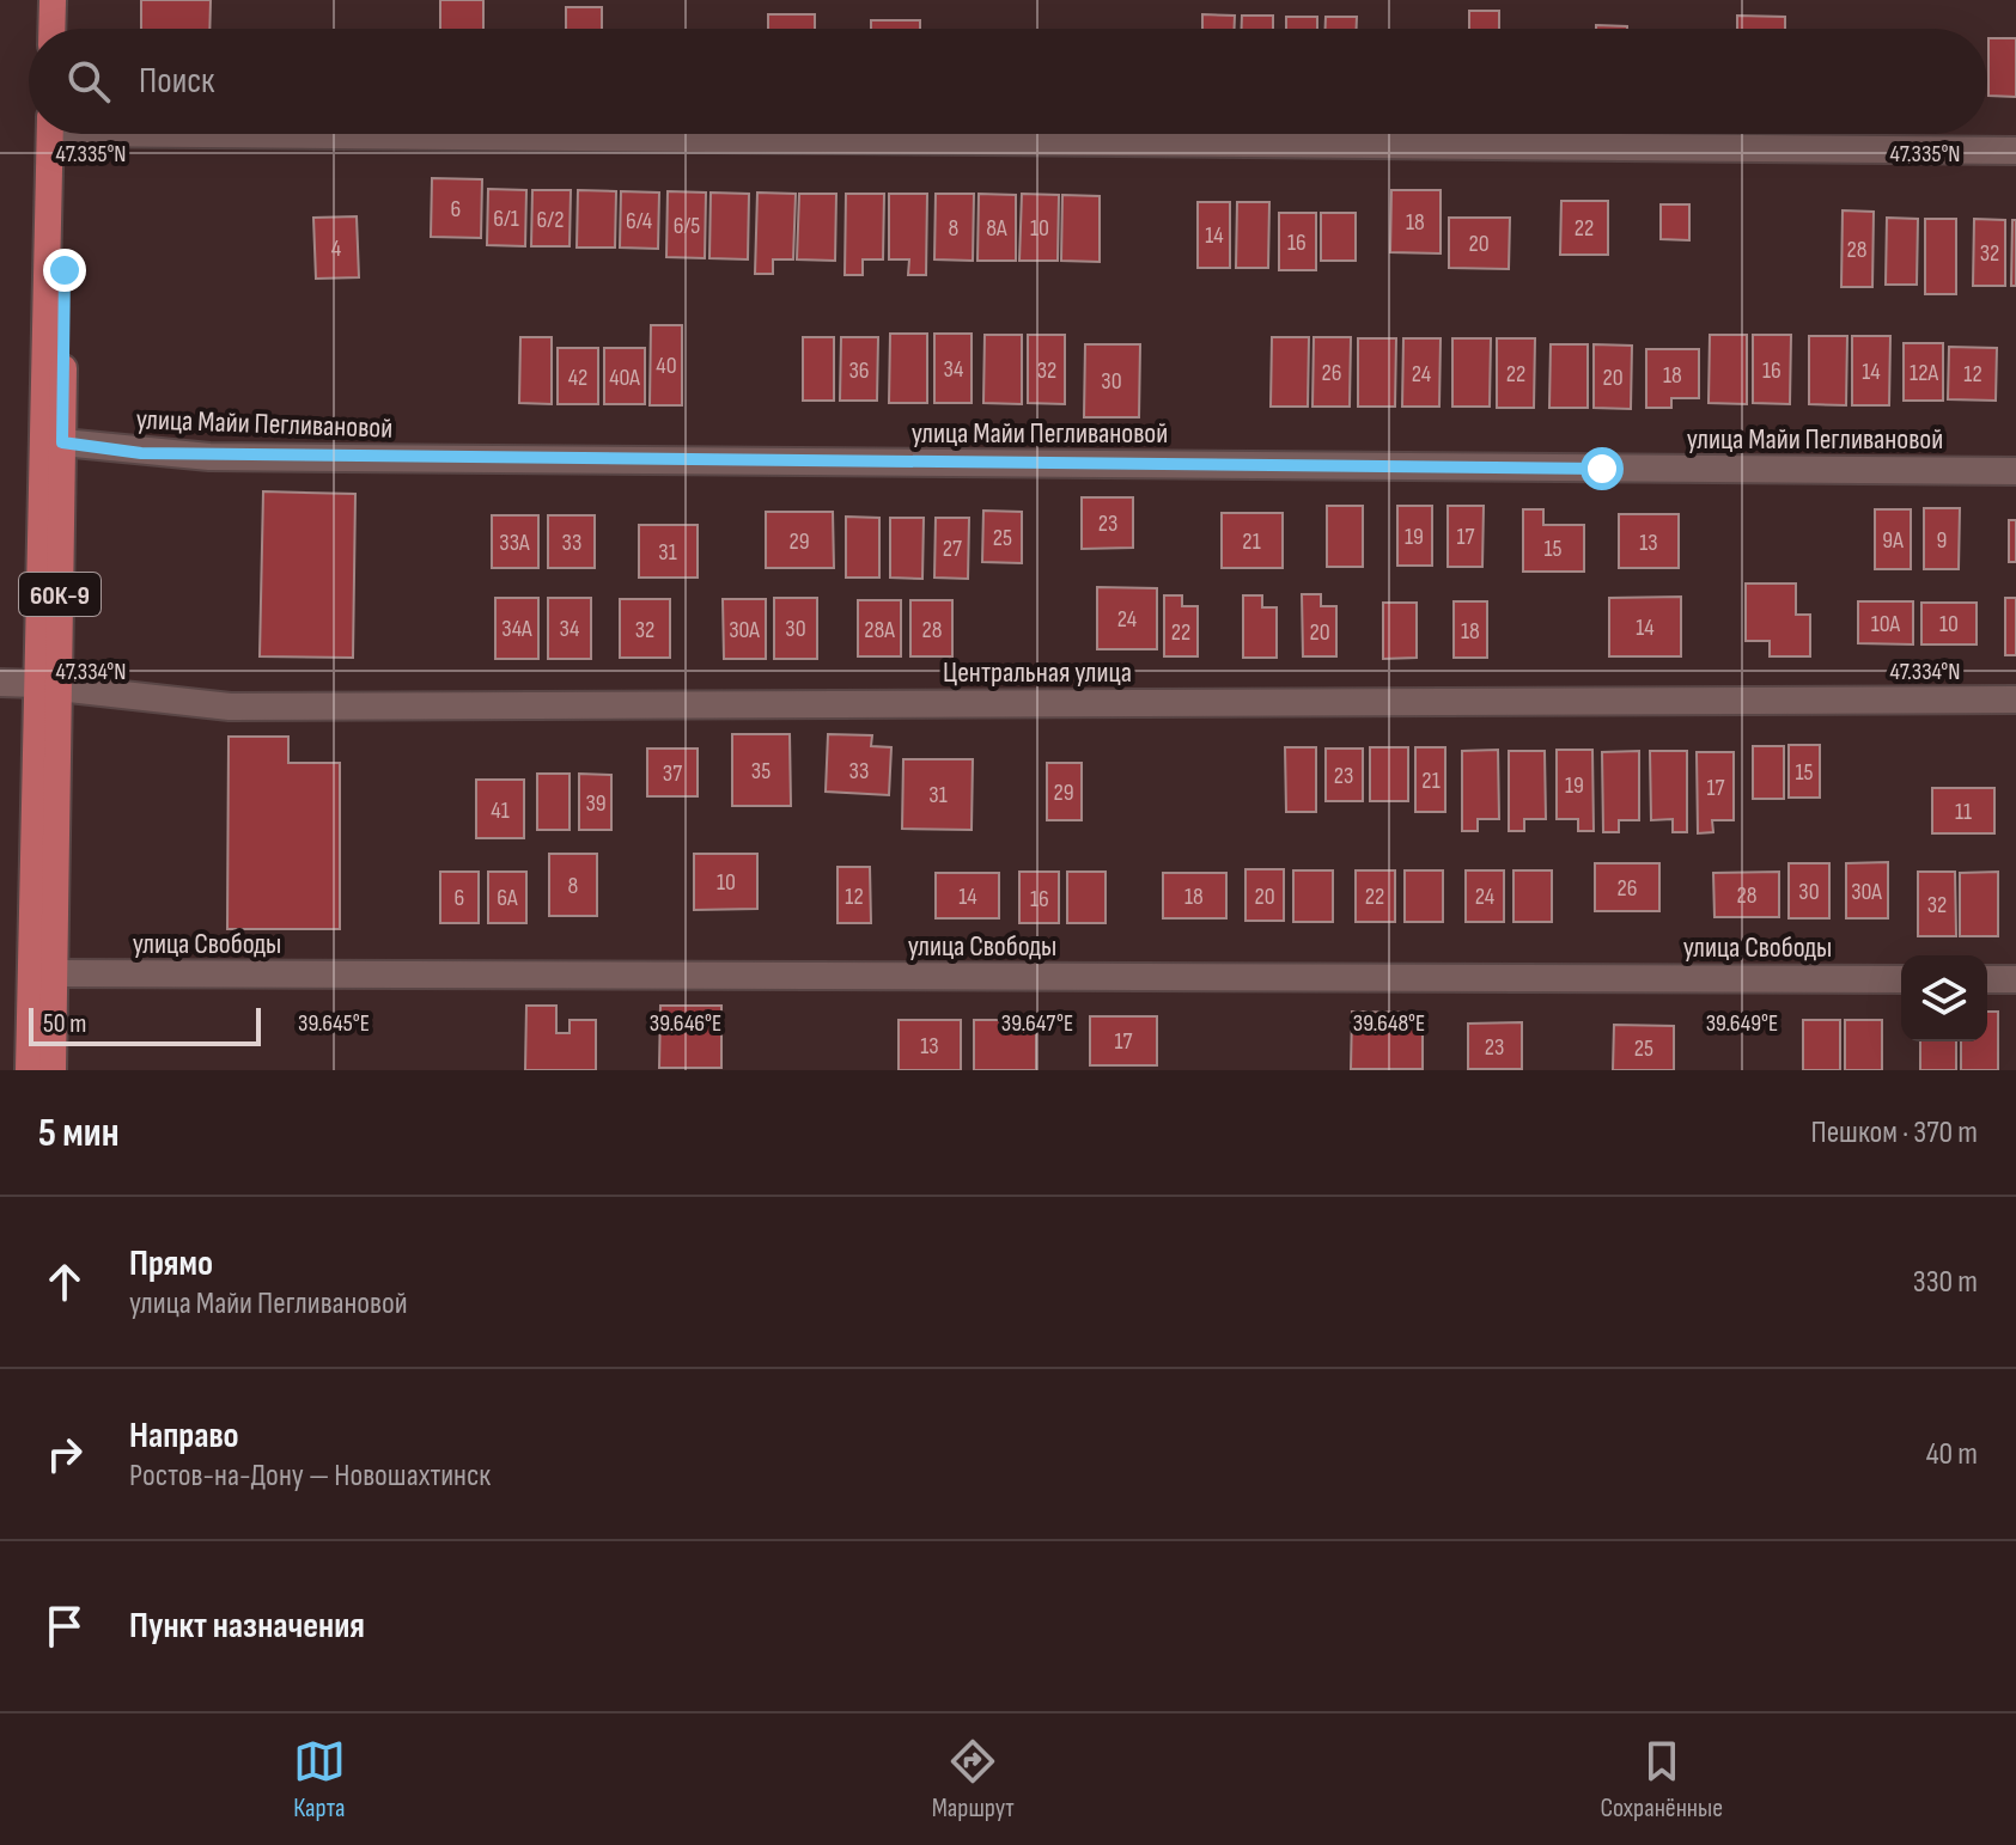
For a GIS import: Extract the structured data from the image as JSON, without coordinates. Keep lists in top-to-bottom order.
{
  "streets": {
    "main road": ["60К-9"],
    "street": ["улица Майи Пегливановой", "Центральная улица", "улица Свободы"]
  },
  "crossings": [
    ["улица Майи Пегливановой", "60К-9"],
    ["60К-9", "Центральная улица"],
    ["60К-9", "улица Свободы"]
  ],
  "house_numbers": [
    "6",
    "6/1",
    "6/2",
    "6/4",
    "18",
    "6/5",
    "8",
    "8А",
    "10",
    "22",
    "14",
    "16",
    "20",
    "4",
    "28",
    "32",
    "40",
    "34",
    "36",
    "32",
    "16",
    "14",
    "26",
    "12А",
    "24",
    "22",
    "12",
    "18",
    "42",
    "40А",
    "20",
    "30",
    "23",
    "19",
    "17",
    "25",
    "9А",
    "9",
    "29",
    "21",
    "33А",
    "33",
    "13",
    "27",
    "15",
    "31",
    "24",
    "10А",
    "10",
    "14",
    "34А",
    "34",
    "30",
    "32",
    "30А",
    "28А",
    "28",
    "18",
    "22",
    "20",
    "35",
    "33",
    "15",
    "37",
    "23",
    "21",
    "19",
    "17",
    "29",
    "31",
    "39",
    "41",
    "11",
    "10",
    "8",
    "26",
    "30",
    "30А",
    "28",
    "12",
    "14",
    "18",
    "20",
    "22",
    "24",
    "6",
    "6А",
    "16",
    "32",
    "17",
    "13",
    "23",
    "25"
  ],
  "scale_bar": "50 m",
  "page": {
    "search": "Поиск",
    "scale": "50 m",
    "heading": ["5 мин", "Пешком · 370 m"],
    "list": [
      ["Прямо", "улица Майи Пегливановой", "330 m"],
      ["Направо", "Ростов-на-Дону — Новошахтинск", "40 m"],
      "Пункт назначения"
    ],
    "nav": ["Карта", "Маршрут", "Сохранённые"]
  },
  "coordinates": [
    "47.335°N",
    "47.334°N",
    "39.645°E",
    "39.646°E",
    "39.647°E",
    "39.648°E",
    "39.649°E"
  ]
}
